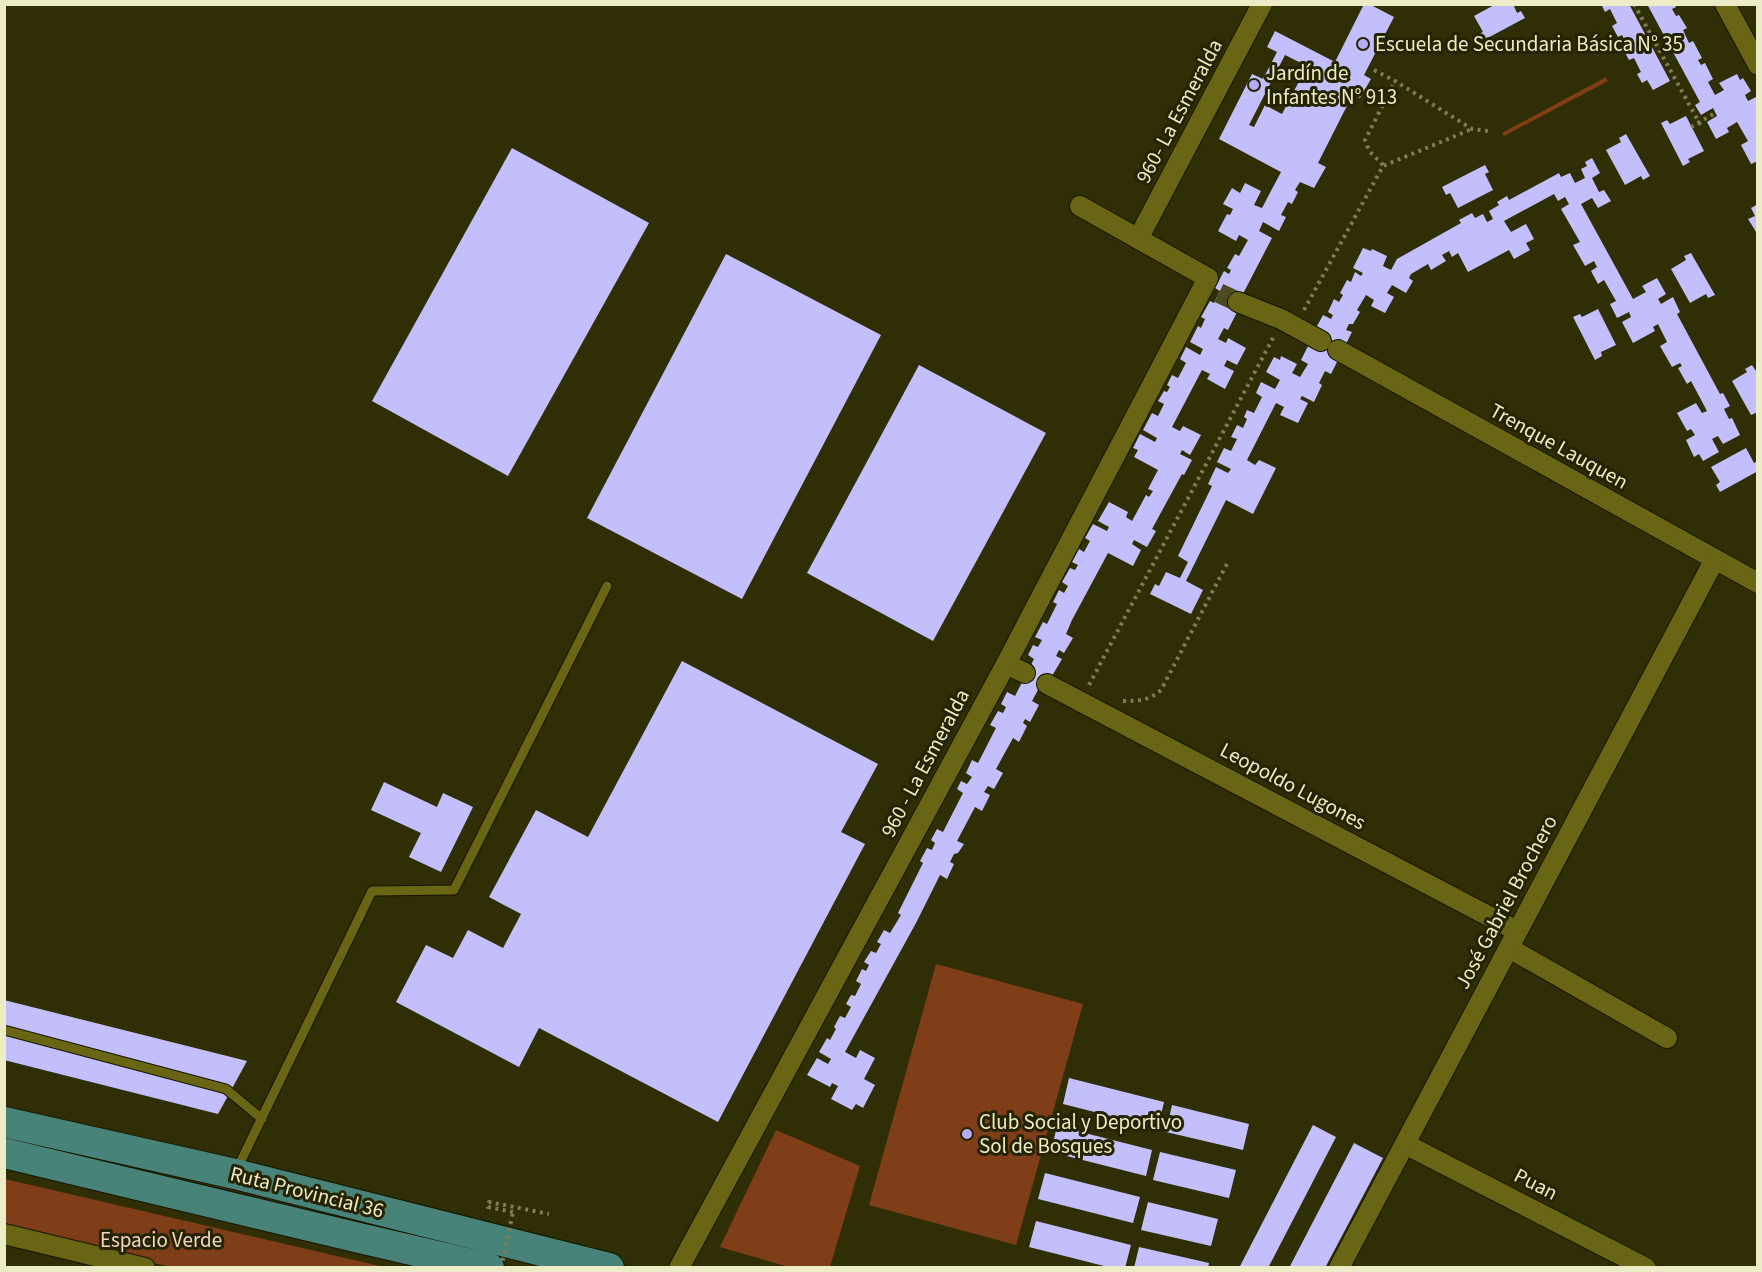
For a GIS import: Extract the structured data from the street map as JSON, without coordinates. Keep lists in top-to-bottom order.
{
  "streets": {
    "main road": ["Ruta Provincial 36"],
    "street": [
      "960- La Esmeralda",
      "Trenque Lauquen",
      "960 - La Esmeralda",
      "Leopoldo Lugones",
      "José Gabriel Brochero",
      "Puan"
    ]
  },
  "crossings": [
    ["960- La Esmeralda", "960 - La Esmeralda"],
    ["Trenque Lauquen", "José Gabriel Brochero"],
    ["Leopoldo Lugones", "José Gabriel Brochero"],
    ["José Gabriel Brochero", "Puan"]
  ],
  "parks": ["Espacio Verde"],
  "places": ["Escuela de Secundaria Básica N° 35", "Jardín de Infantes N° 913", "Club Social y Deportivo Sol de Bosques"]
}
